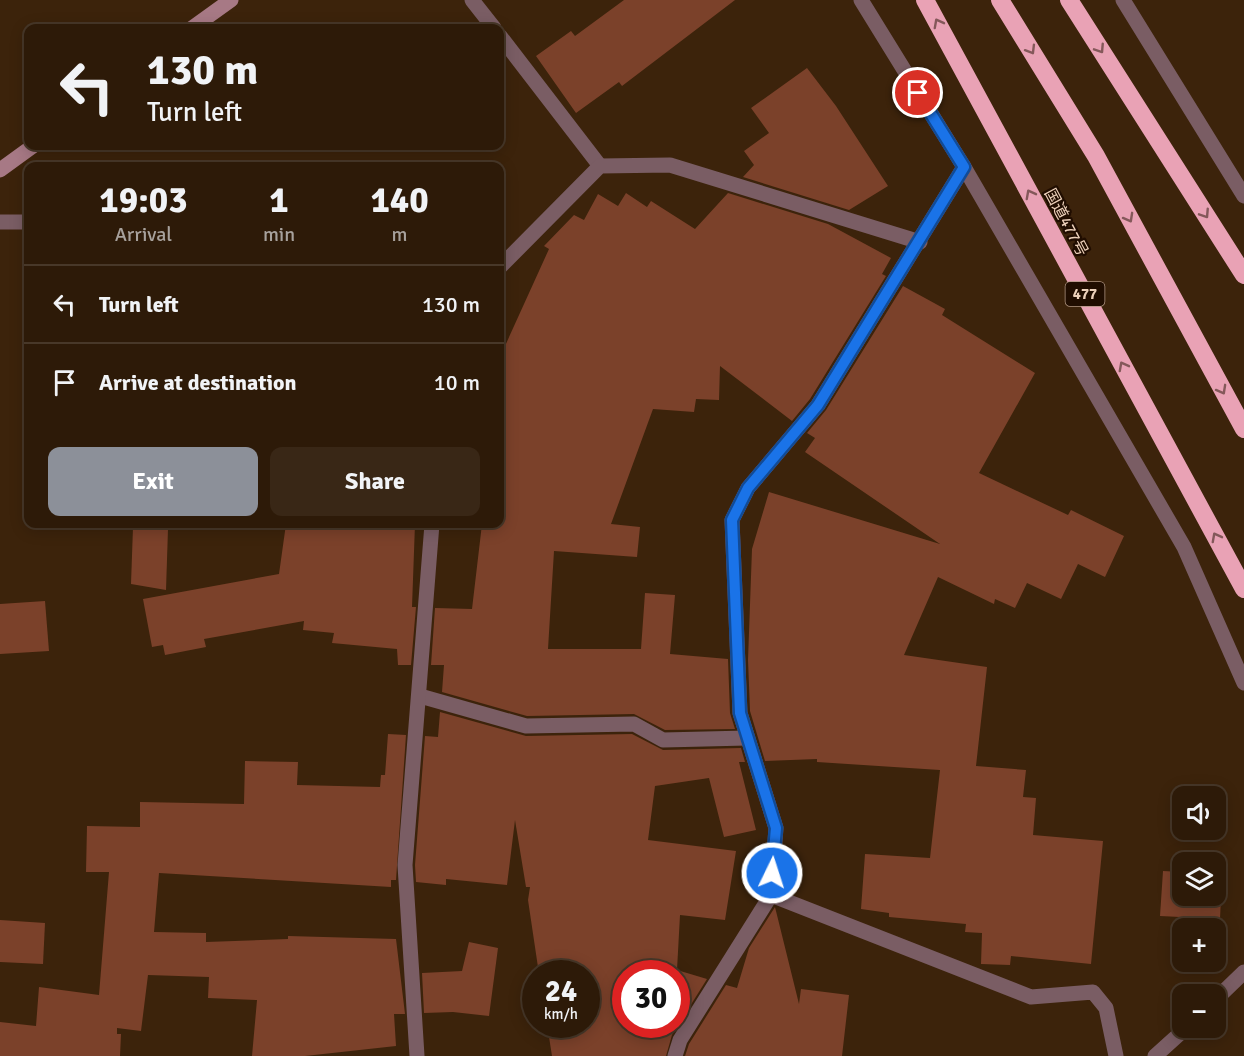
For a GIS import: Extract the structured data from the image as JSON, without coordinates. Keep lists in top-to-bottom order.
{
  "streets": {
    "highway": ["国道477号", "477"]
  },
  "page": {
    "turn": ["130 m", "Turn left"],
    "eta": [
      "19:03",
      "Arrival",
      "1",
      "min",
      "140",
      "m"
    ],
    "list": [
      {
        "name": "Turn left",
        "value": "130 m"
      },
      {
        "name": "Arrive at destination",
        "value": "10 m"
      }
    ],
    "buttons": ["Exit", "Share"],
    "map_buttons": ["+", "−"],
    "speed": "24 km/h",
    "limit": "30"
  }
}
